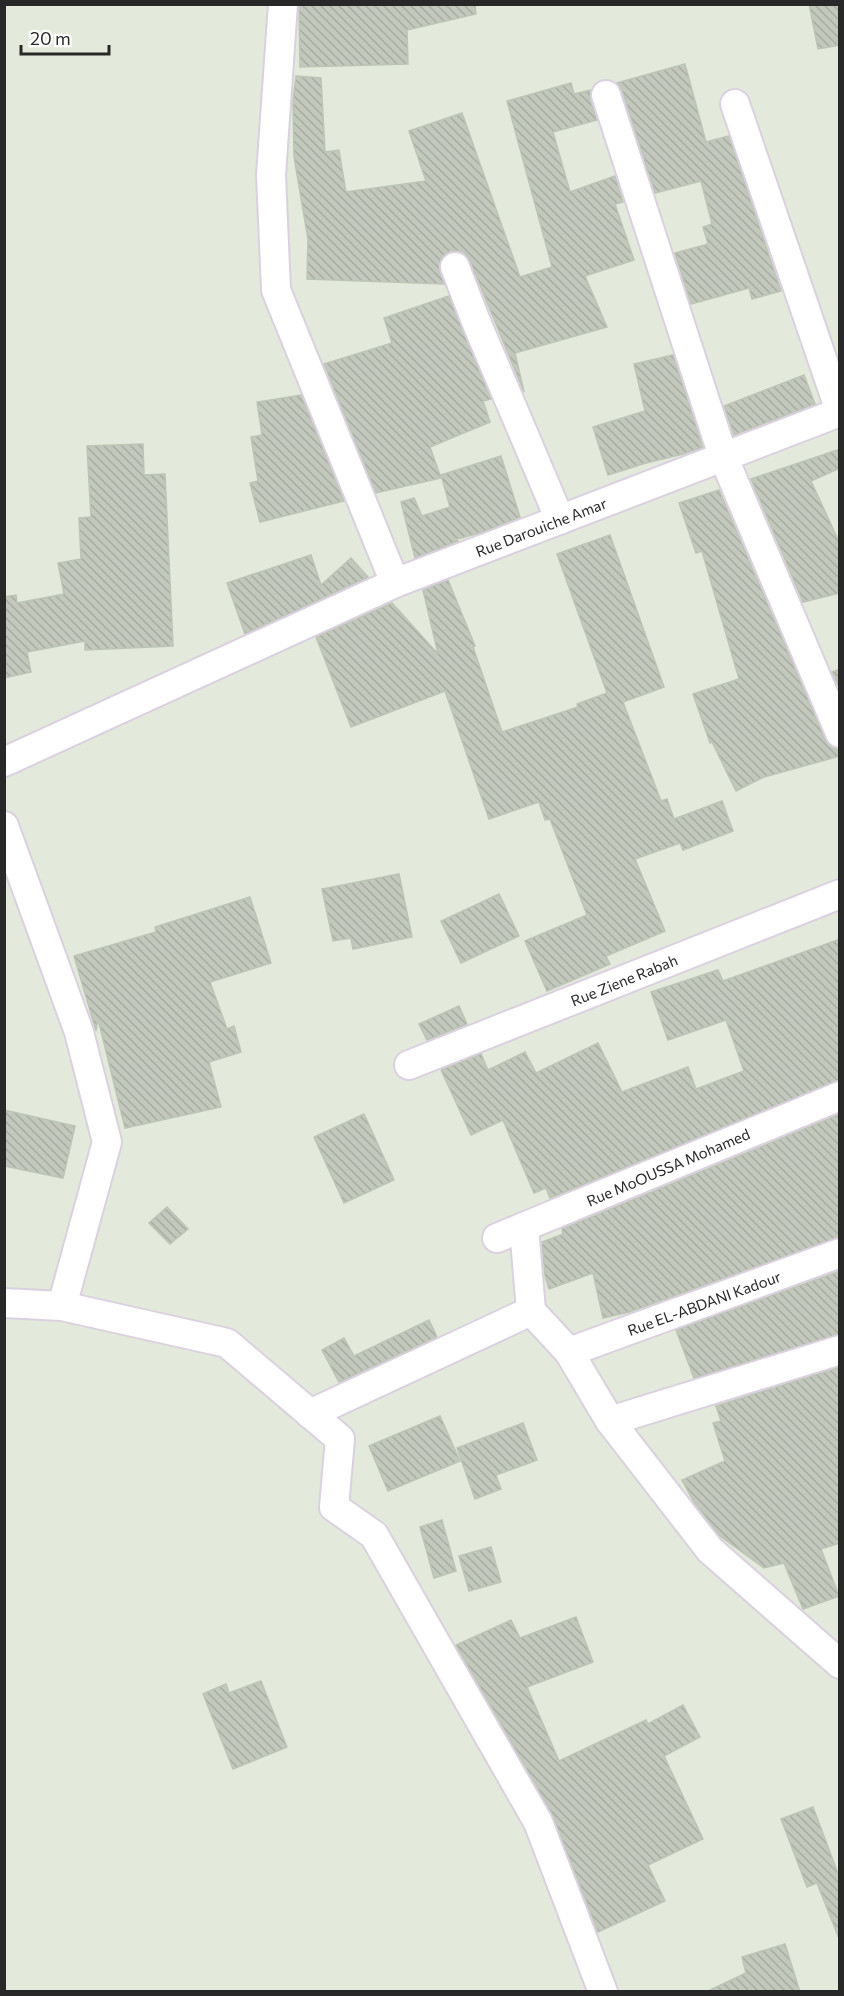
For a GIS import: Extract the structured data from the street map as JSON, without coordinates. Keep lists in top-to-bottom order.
{
  "streets": {
    "street": [
      "Rue Darouiche Amar",
      "Rue Ziene Rabah",
      "Rue MoOUSSA Mohamed",
      "Rue EL-ABDANI Kadour"
    ]
  },
  "scale_bar": "20 m"
}
